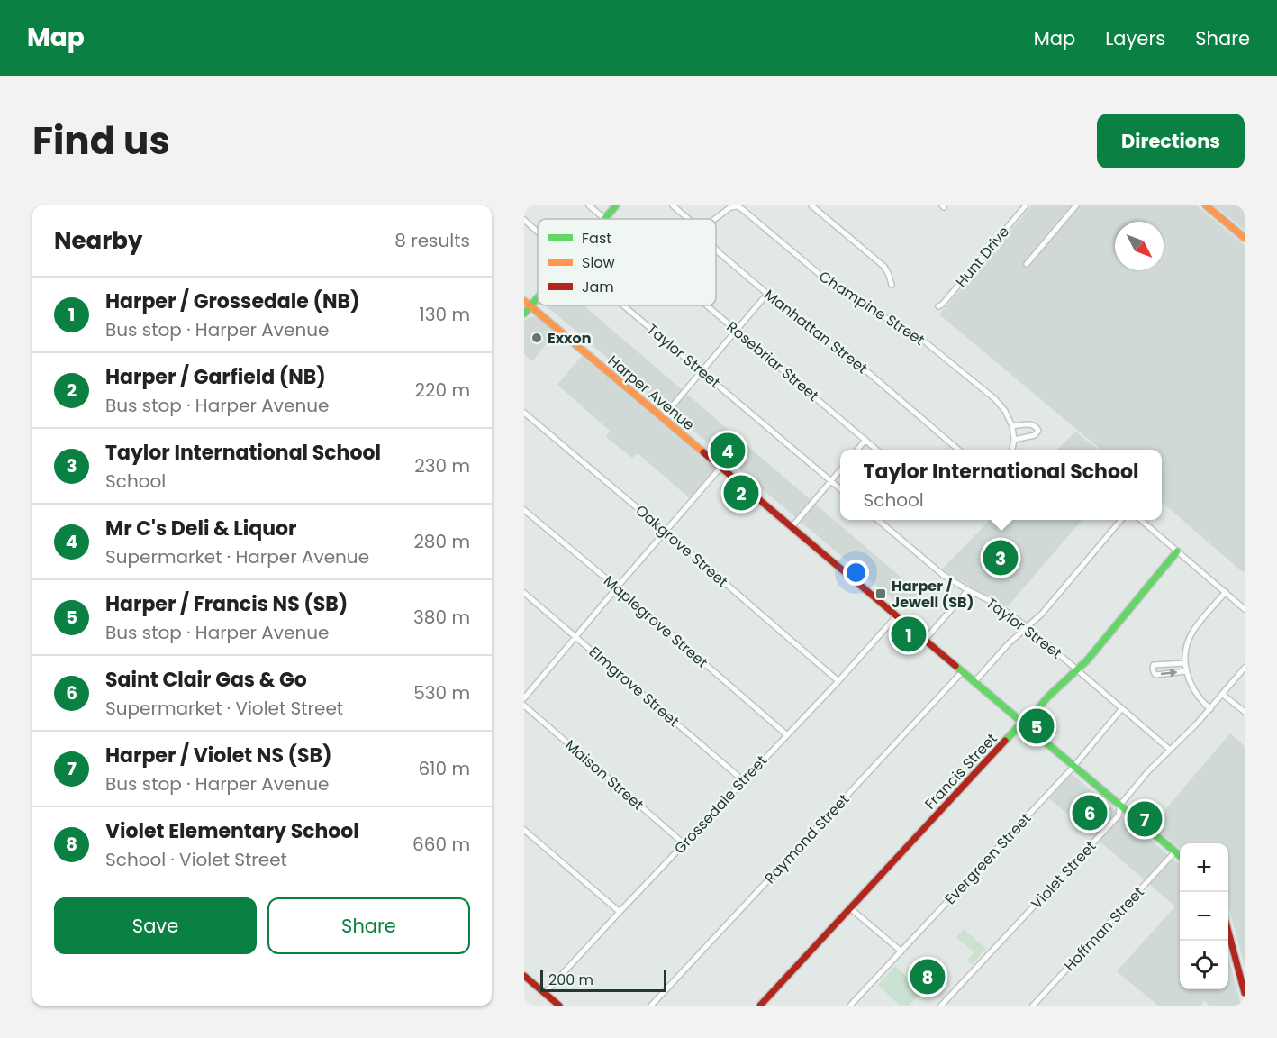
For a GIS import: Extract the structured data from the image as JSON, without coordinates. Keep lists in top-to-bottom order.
{
  "streets": {
    "main road": ["Harper Avenue", "Francis Street"],
    "street": [
      "Hunt Drive",
      "Champine Street",
      "Manhattan Street",
      "Taylor Street",
      "Rosebriar Street",
      "Oakgrove Street",
      "Maplegrove Street",
      "Elmgrove Street",
      "Maison Street",
      "Grossedale Street",
      "Raymond Street",
      "Evergreen Street",
      "Violet Street",
      "Hoffman Street"
    ]
  },
  "crossings": [
    ["Taylor Street", "Francis Street"],
    ["Taylor Street", "Evergreen Street"],
    ["Taylor Street", "Violet Street"],
    ["Harper Avenue", "Francis Street"],
    ["Harper Avenue", "Grossedale Street"],
    ["Harper Avenue", "Raymond Street"],
    ["Harper Avenue", "Evergreen Street"],
    ["Harper Avenue", "Violet Street"],
    ["Harper Avenue", "Hoffman Street"],
    ["Oakgrove Street", "Grossedale Street"],
    ["Maplegrove Street", "Grossedale Street"],
    ["Elmgrove Street", "Grossedale Street"],
    ["Maison Street", "Grossedale Street"]
  ],
  "places": {
    "other": ["Exxon"],
    "transit": ["Harper / Jewell (SB)"]
  },
  "legend": ["Fast", "Slow", "Jam"],
  "scale_bar": "200 m",
  "north": "bottom right",
  "page": {
    "header": "Map",
    "nav": ["Map", "Layers", "Share"],
    "title": "Find us",
    "buttons": [
      "Directions",
      ["Save", "Share"]
    ],
    "heading": ["Nearby", "8 results"],
    "list": [
      {
        "mark": "1",
        "name": "Harper / Grossedale (NB)",
        "note": "Bus stop · Harper Avenue",
        "value": "130 m"
      },
      {
        "mark": "2",
        "name": "Harper / Garfield (NB)",
        "note": "Bus stop · Harper Avenue",
        "value": "220 m"
      },
      {
        "mark": "3",
        "name": "Taylor International School",
        "note": "School",
        "value": "230 m"
      },
      {
        "mark": "4",
        "name": "Mr C's Deli & Liquor",
        "note": "Supermarket · Harper Avenue",
        "value": "280 m"
      },
      {
        "mark": "5",
        "name": "Harper / Francis NS (SB)",
        "note": "Bus stop · Harper Avenue",
        "value": "380 m"
      },
      {
        "mark": "6",
        "name": "Saint Clair Gas & Go",
        "note": "Supermarket · Violet Street",
        "value": "530 m"
      },
      {
        "mark": "7",
        "name": "Harper / Violet NS (SB)",
        "note": "Bus stop · Harper Avenue",
        "value": "610 m"
      },
      {
        "mark": "8",
        "name": "Violet Elementary School",
        "note": "School · Violet Street",
        "value": "660 m"
      }
    ],
    "pins": [
      "4",
      "2",
      "3",
      "1",
      "5",
      "6",
      "7",
      "8"
    ],
    "popup": ["Taylor International School", "School"],
    "map_buttons": ["+", "−"],
    "scale": "200 m"
  }
}
